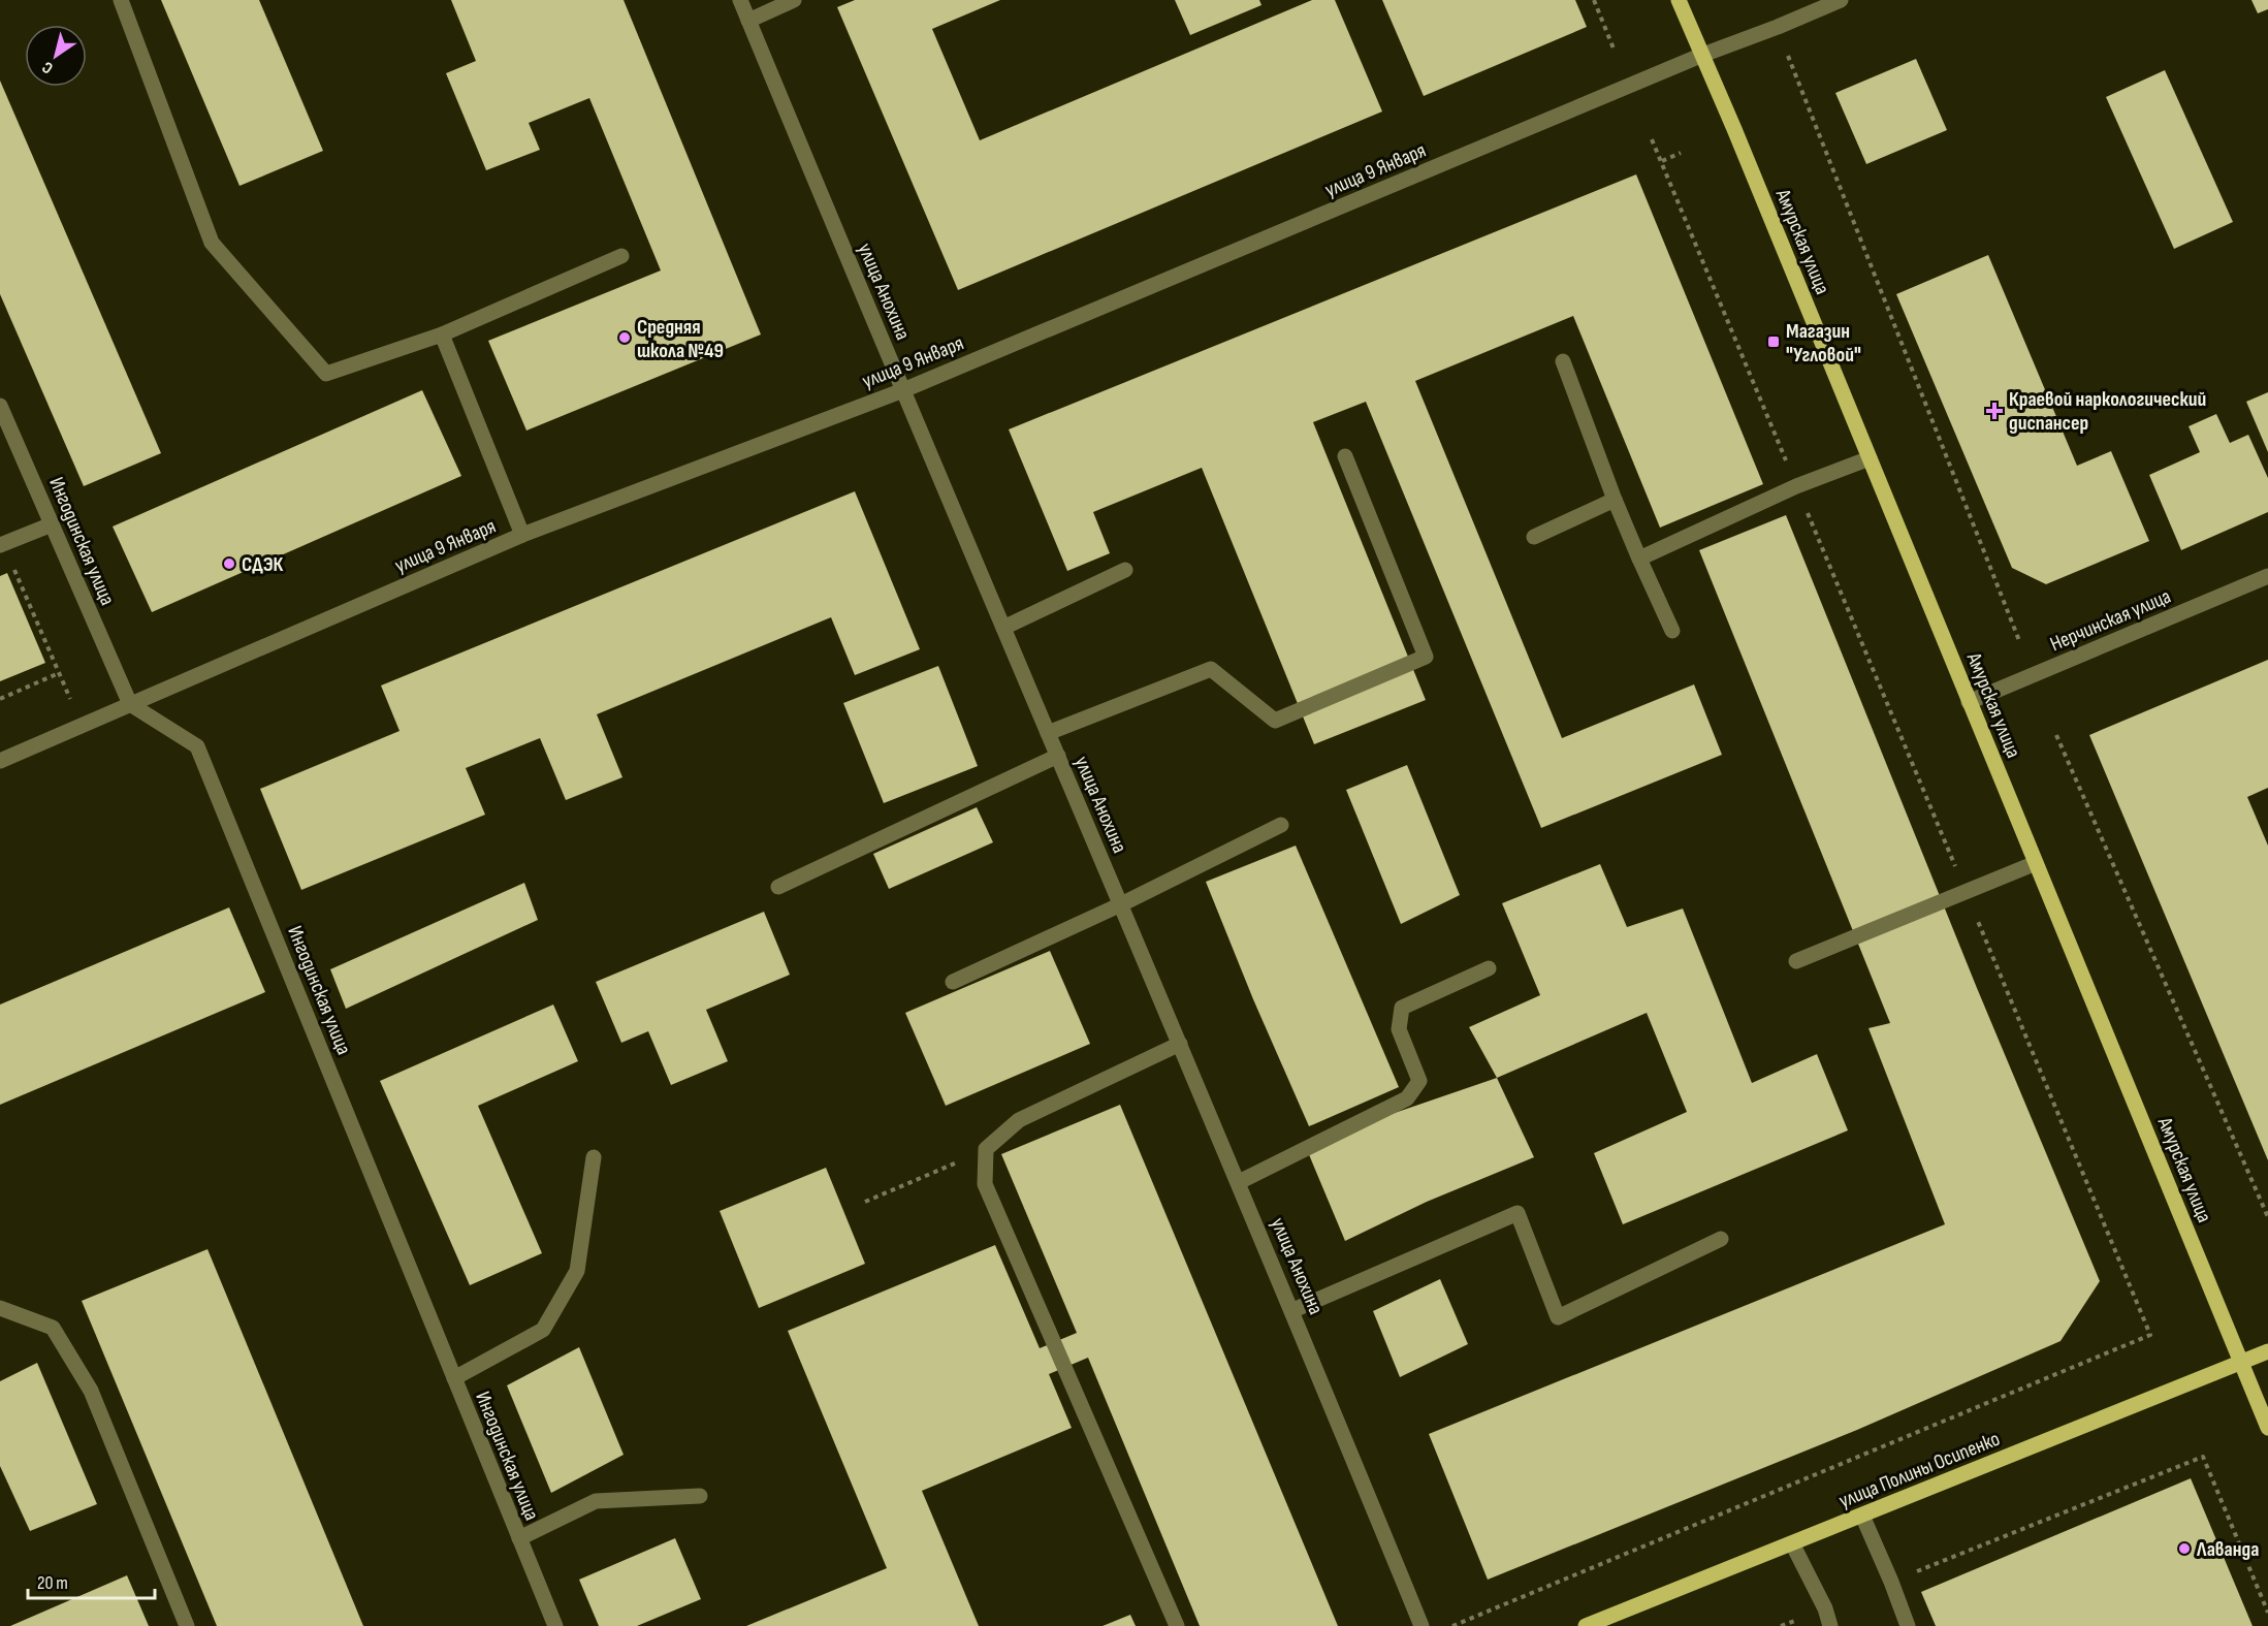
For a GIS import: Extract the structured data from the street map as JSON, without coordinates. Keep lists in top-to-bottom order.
{
  "streets": {
    "main road": ["Амурская улица", "улица Полины Осипенко"],
    "street": [
      "улица 9 Января",
      "улица Анохина",
      "Ингодинская улица",
      "Нерчинская улица"
    ]
  },
  "crossings": [
    ["улица 9 Января", "Амурская улица"],
    ["улица 9 Января", "улица Анохина"],
    ["улица 9 Января", "Ингодинская улица"],
    ["Амурская улица", "Нерчинская улица"],
    ["Амурская улица", "улица Полины Осипенко"]
  ],
  "places": {
    "other": ["Средняя школа №49", "СДЭК", "Лаванда"],
    "transit": ["Магазин \"Угловой\""],
    "health": ["Краевой наркологический диспансер"]
  },
  "scale_bar": "20 m",
  "north": "bottom left"
}
